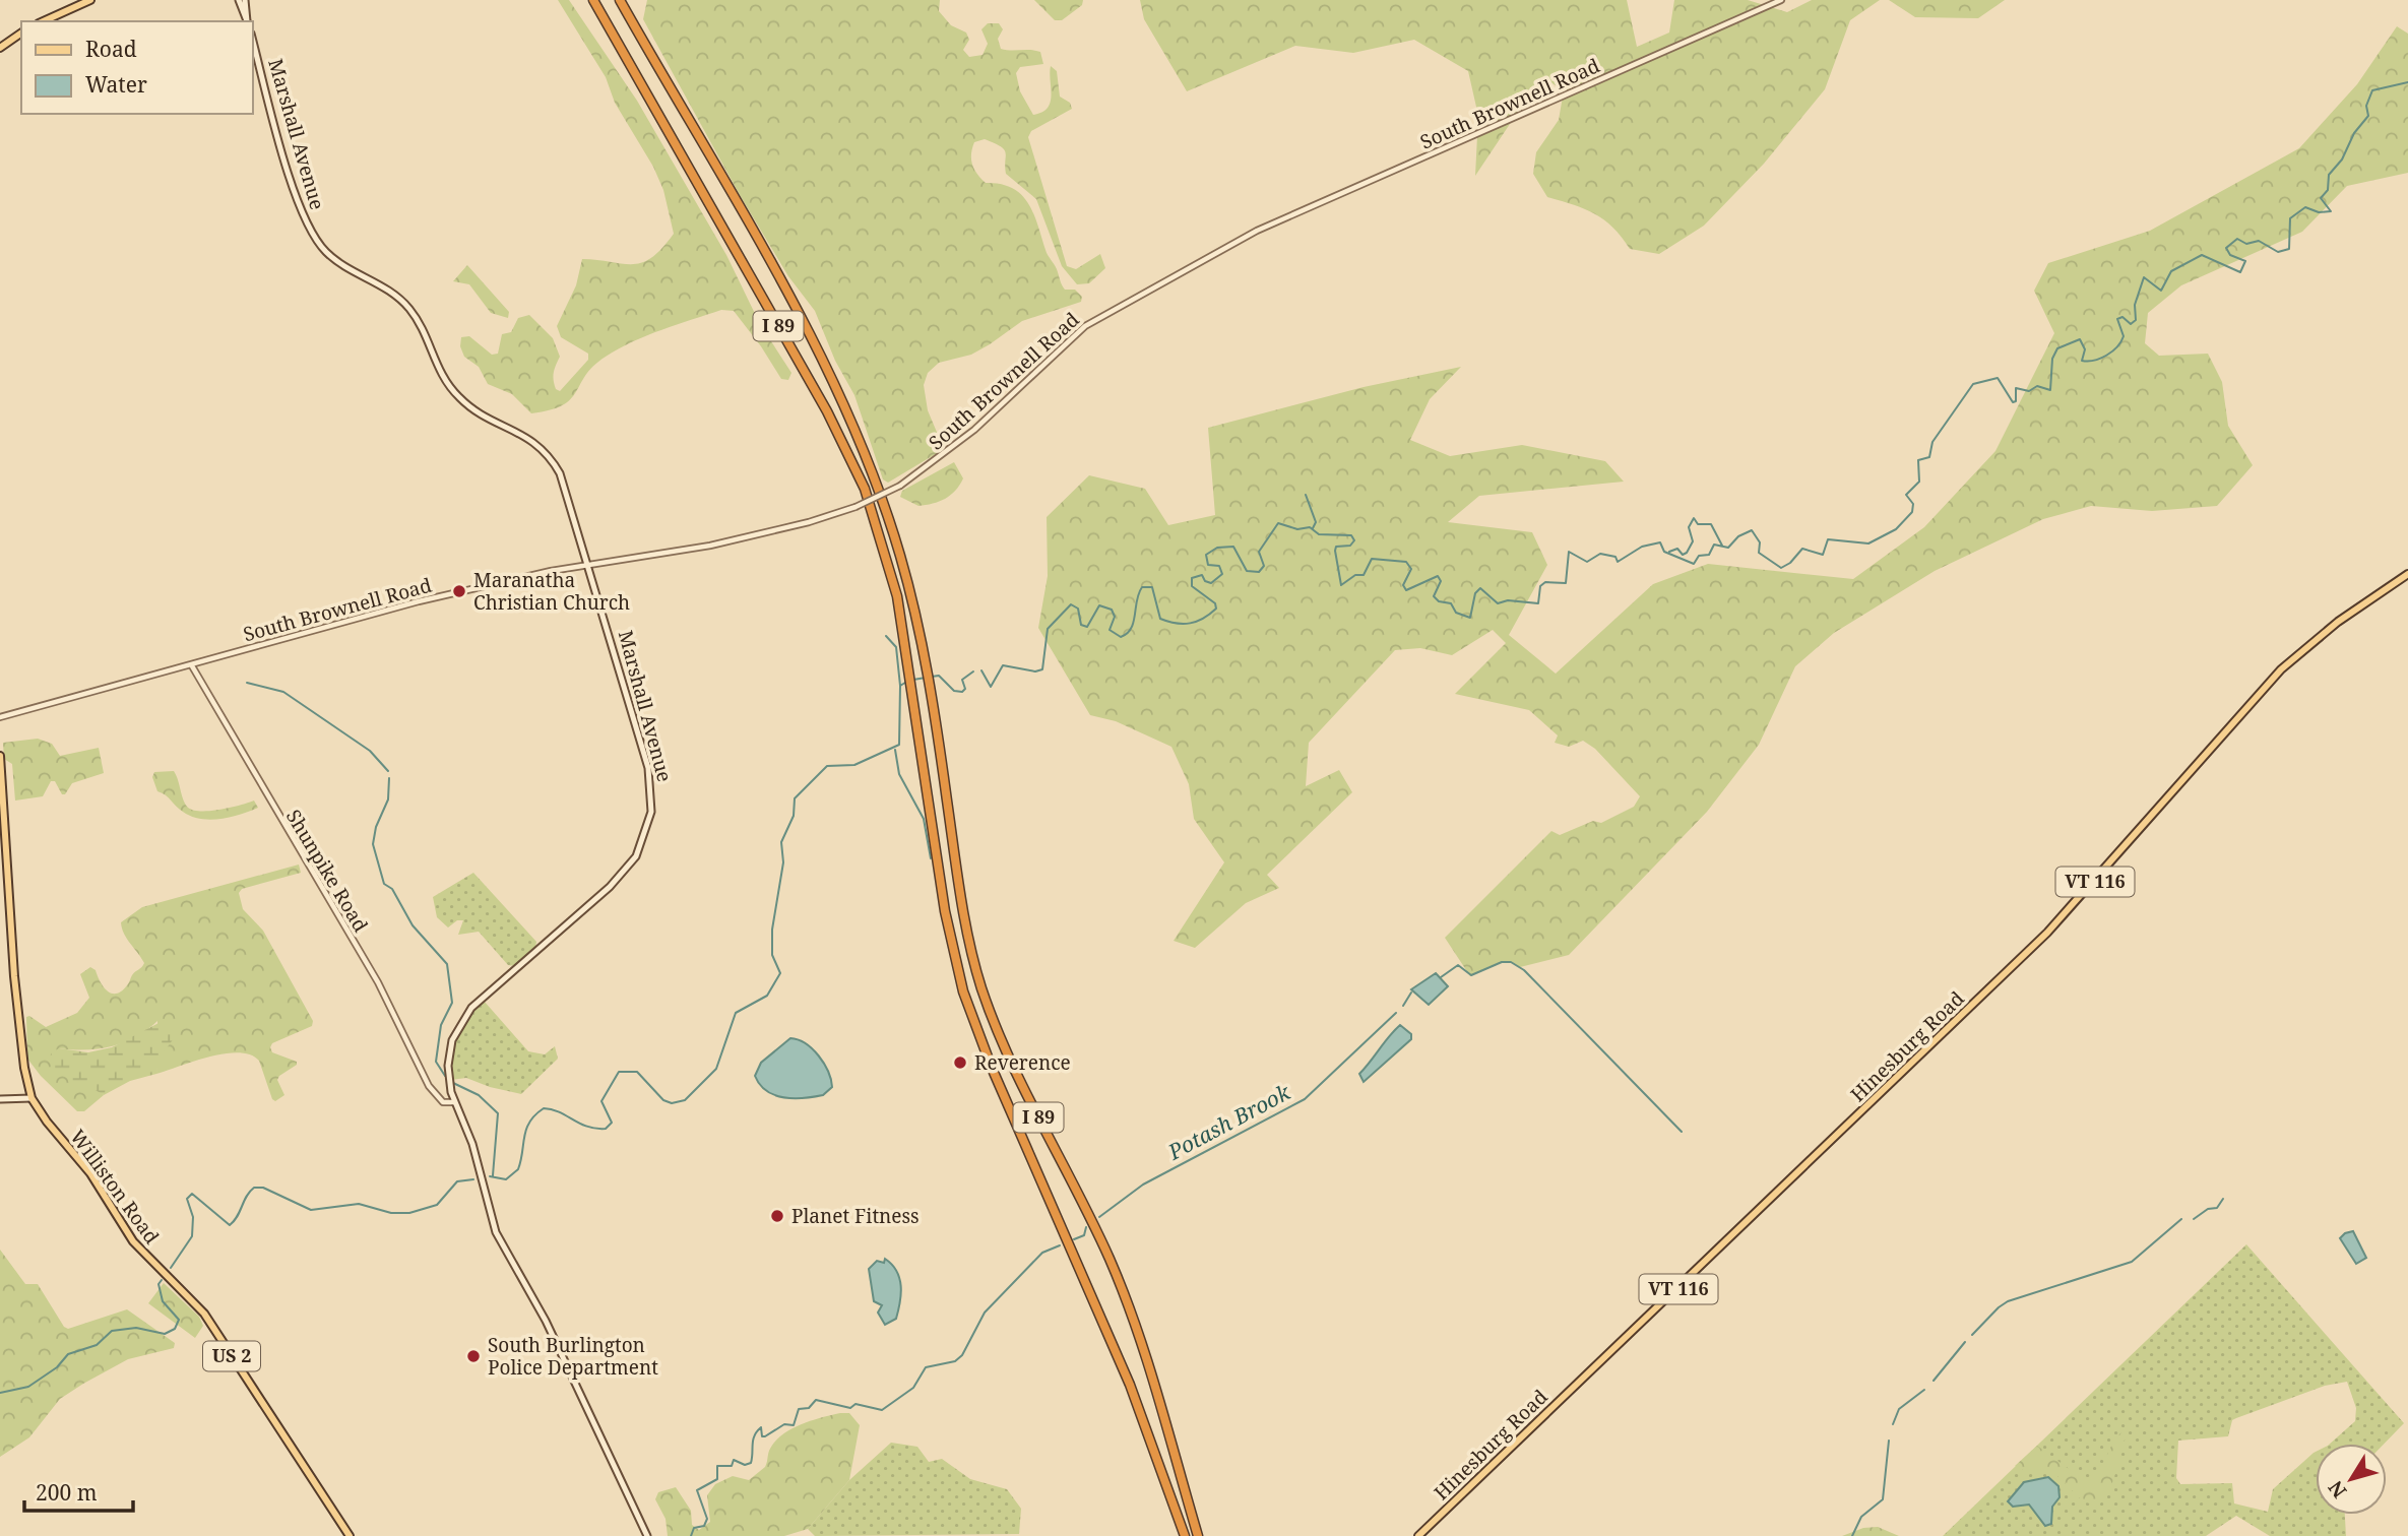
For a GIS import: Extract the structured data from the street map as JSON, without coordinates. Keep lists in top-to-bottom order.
{
  "streets": {
    "highway": ["I 89"],
    "main road": [
      "Marshall Avenue",
      "VT 116",
      "Hinesburg Road",
      "Williston Road",
      "US 2"
    ],
    "street": ["South Brownell Road", "Shunpike Road"]
  },
  "crossings": [
    ["South Brownell Road", "Marshall Avenue"],
    ["South Brownell Road", "Shunpike Road"],
    ["Marshall Avenue", "Shunpike Road"]
  ],
  "water": ["Potash Brook"],
  "places": [
    "Maranatha Christian Church",
    "Reverence",
    "Planet Fitness",
    "South Burlington Police Department"
  ],
  "legend": ["Road", "Water"],
  "scale_bar": "200 m",
  "north": "bottom left"
}
